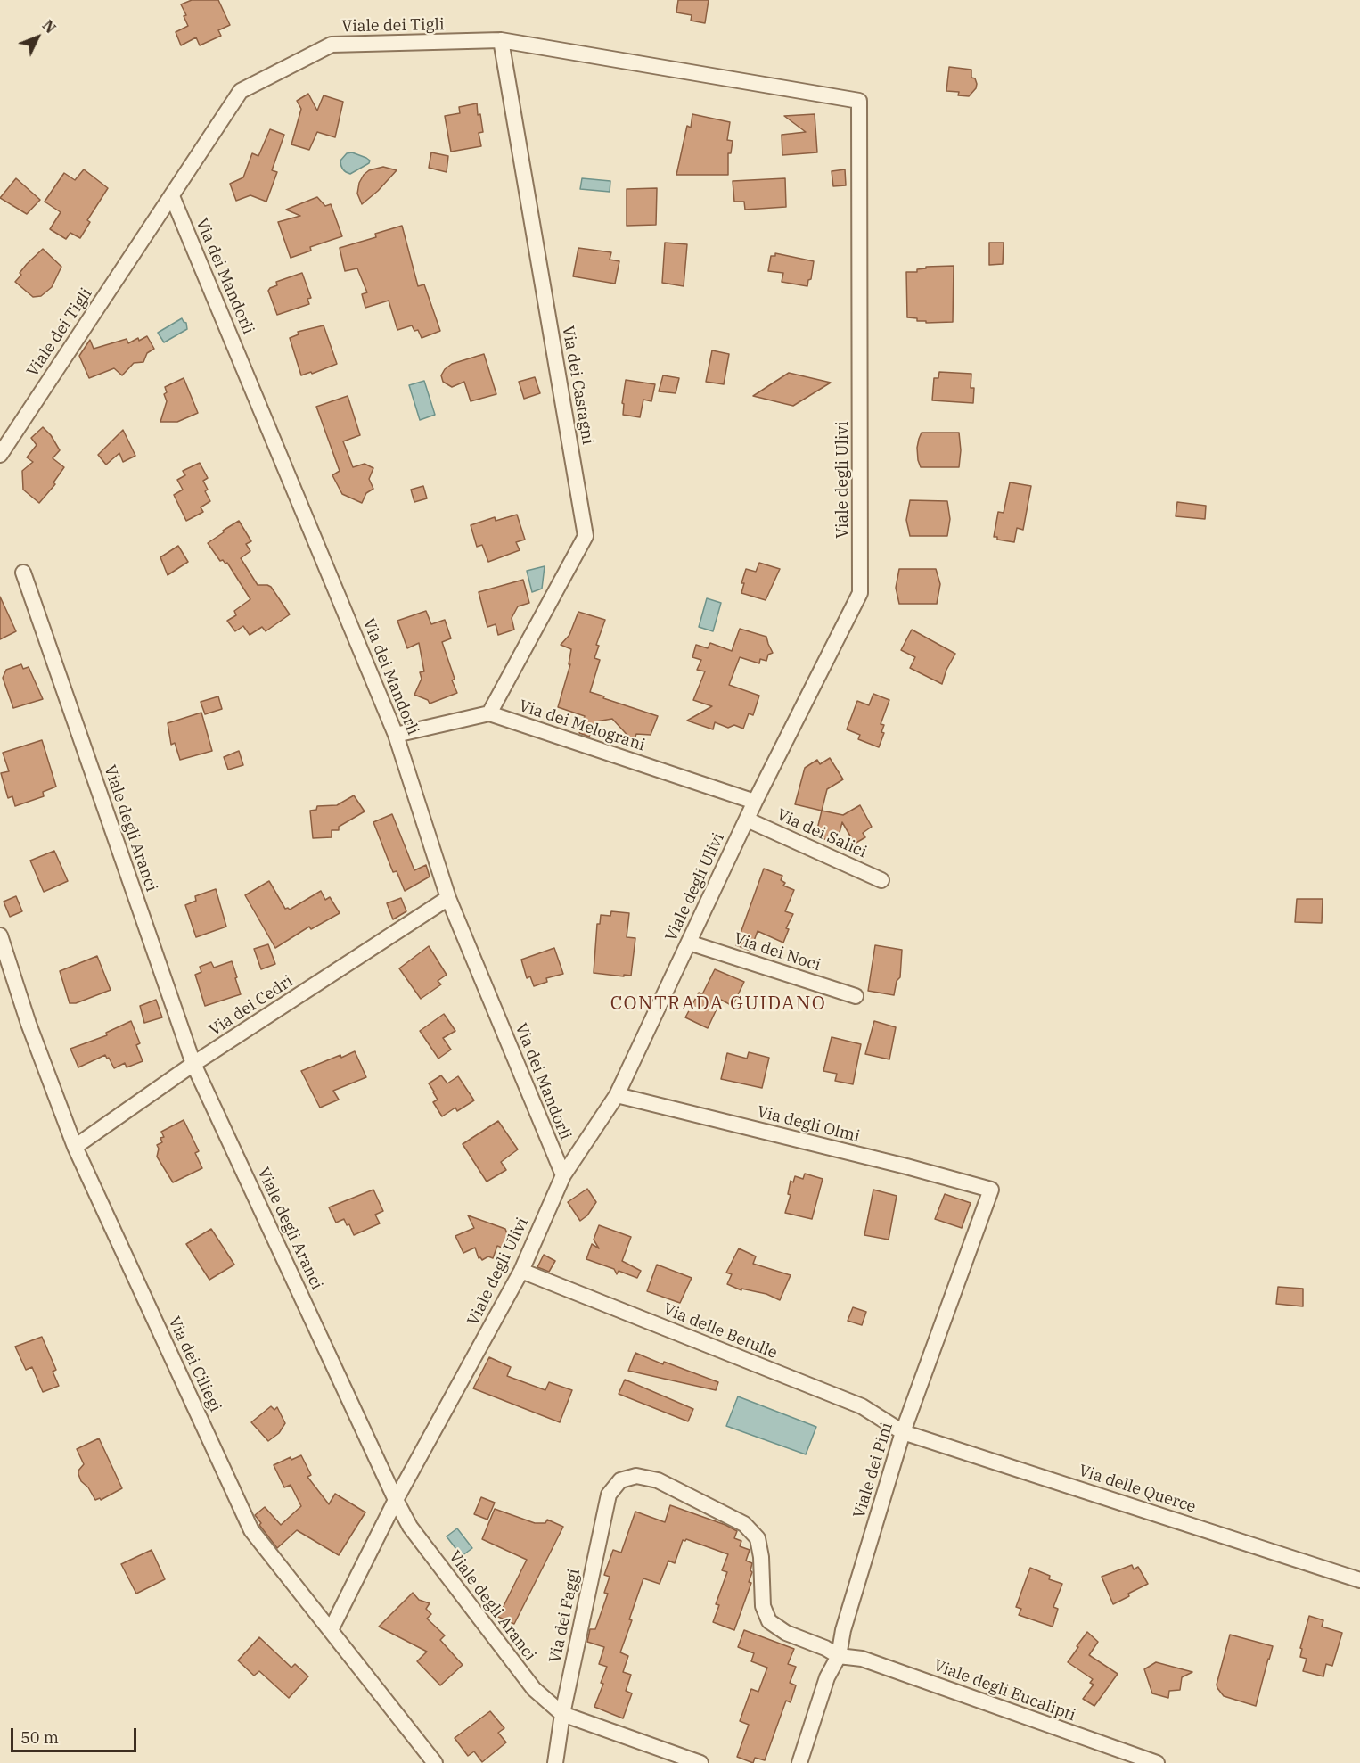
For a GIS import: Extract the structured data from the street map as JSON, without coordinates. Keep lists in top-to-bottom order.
{
  "streets": {
    "street": [
      "Viale dei Tigli",
      "Via dei Mandorli",
      "Via dei Castagni",
      "Viale degli Ulivi",
      "Via dei Melograni",
      "Viale degli Aranci",
      "Via dei Salici",
      "Via dei Noci",
      "Via dei Cedri",
      "Via degli Olmi",
      "Via delle Betulle",
      "Via dei Ciliegi",
      "Viale dei Pini",
      "Via delle Querce",
      "Via dei Faggi",
      "Viale degli Eucalipti"
    ]
  },
  "crossings": [
    ["Viale dei Tigli", "Via dei Mandorli"],
    ["Viale dei Tigli", "Via dei Castagni"],
    ["Viale dei Tigli", "Viale degli Ulivi"],
    ["Via dei Mandorli", "Viale degli Ulivi"],
    ["Via dei Mandorli", "Via dei Cedri"],
    ["Via dei Castagni", "Via dei Melograni"],
    ["Viale degli Ulivi", "Via dei Melograni"],
    ["Viale degli Ulivi", "Viale degli Aranci"],
    ["Viale degli Ulivi", "Via dei Salici"],
    ["Viale degli Ulivi", "Via dei Noci"],
    ["Viale degli Ulivi", "Via degli Olmi"],
    ["Viale degli Ulivi", "Via delle Betulle"],
    ["Viale degli Ulivi", "Via dei Ciliegi"],
    ["Viale degli Aranci", "Via dei Cedri"],
    ["Viale degli Aranci", "Via dei Faggi"],
    ["Via dei Cedri", "Via dei Ciliegi"],
    ["Via degli Olmi", "Viale dei Pini"],
    ["Via delle Betulle", "Viale dei Pini"],
    ["Via delle Betulle", "Via delle Querce"],
    ["Viale dei Pini", "Via delle Querce"],
    ["Viale dei Pini", "Viale degli Eucalipti"],
    ["Via dei Faggi", "Viale degli Eucalipti"]
  ],
  "districts": ["CONTRADA GUIDANO"],
  "scale_bar": "50 m",
  "north": "top right"
}
